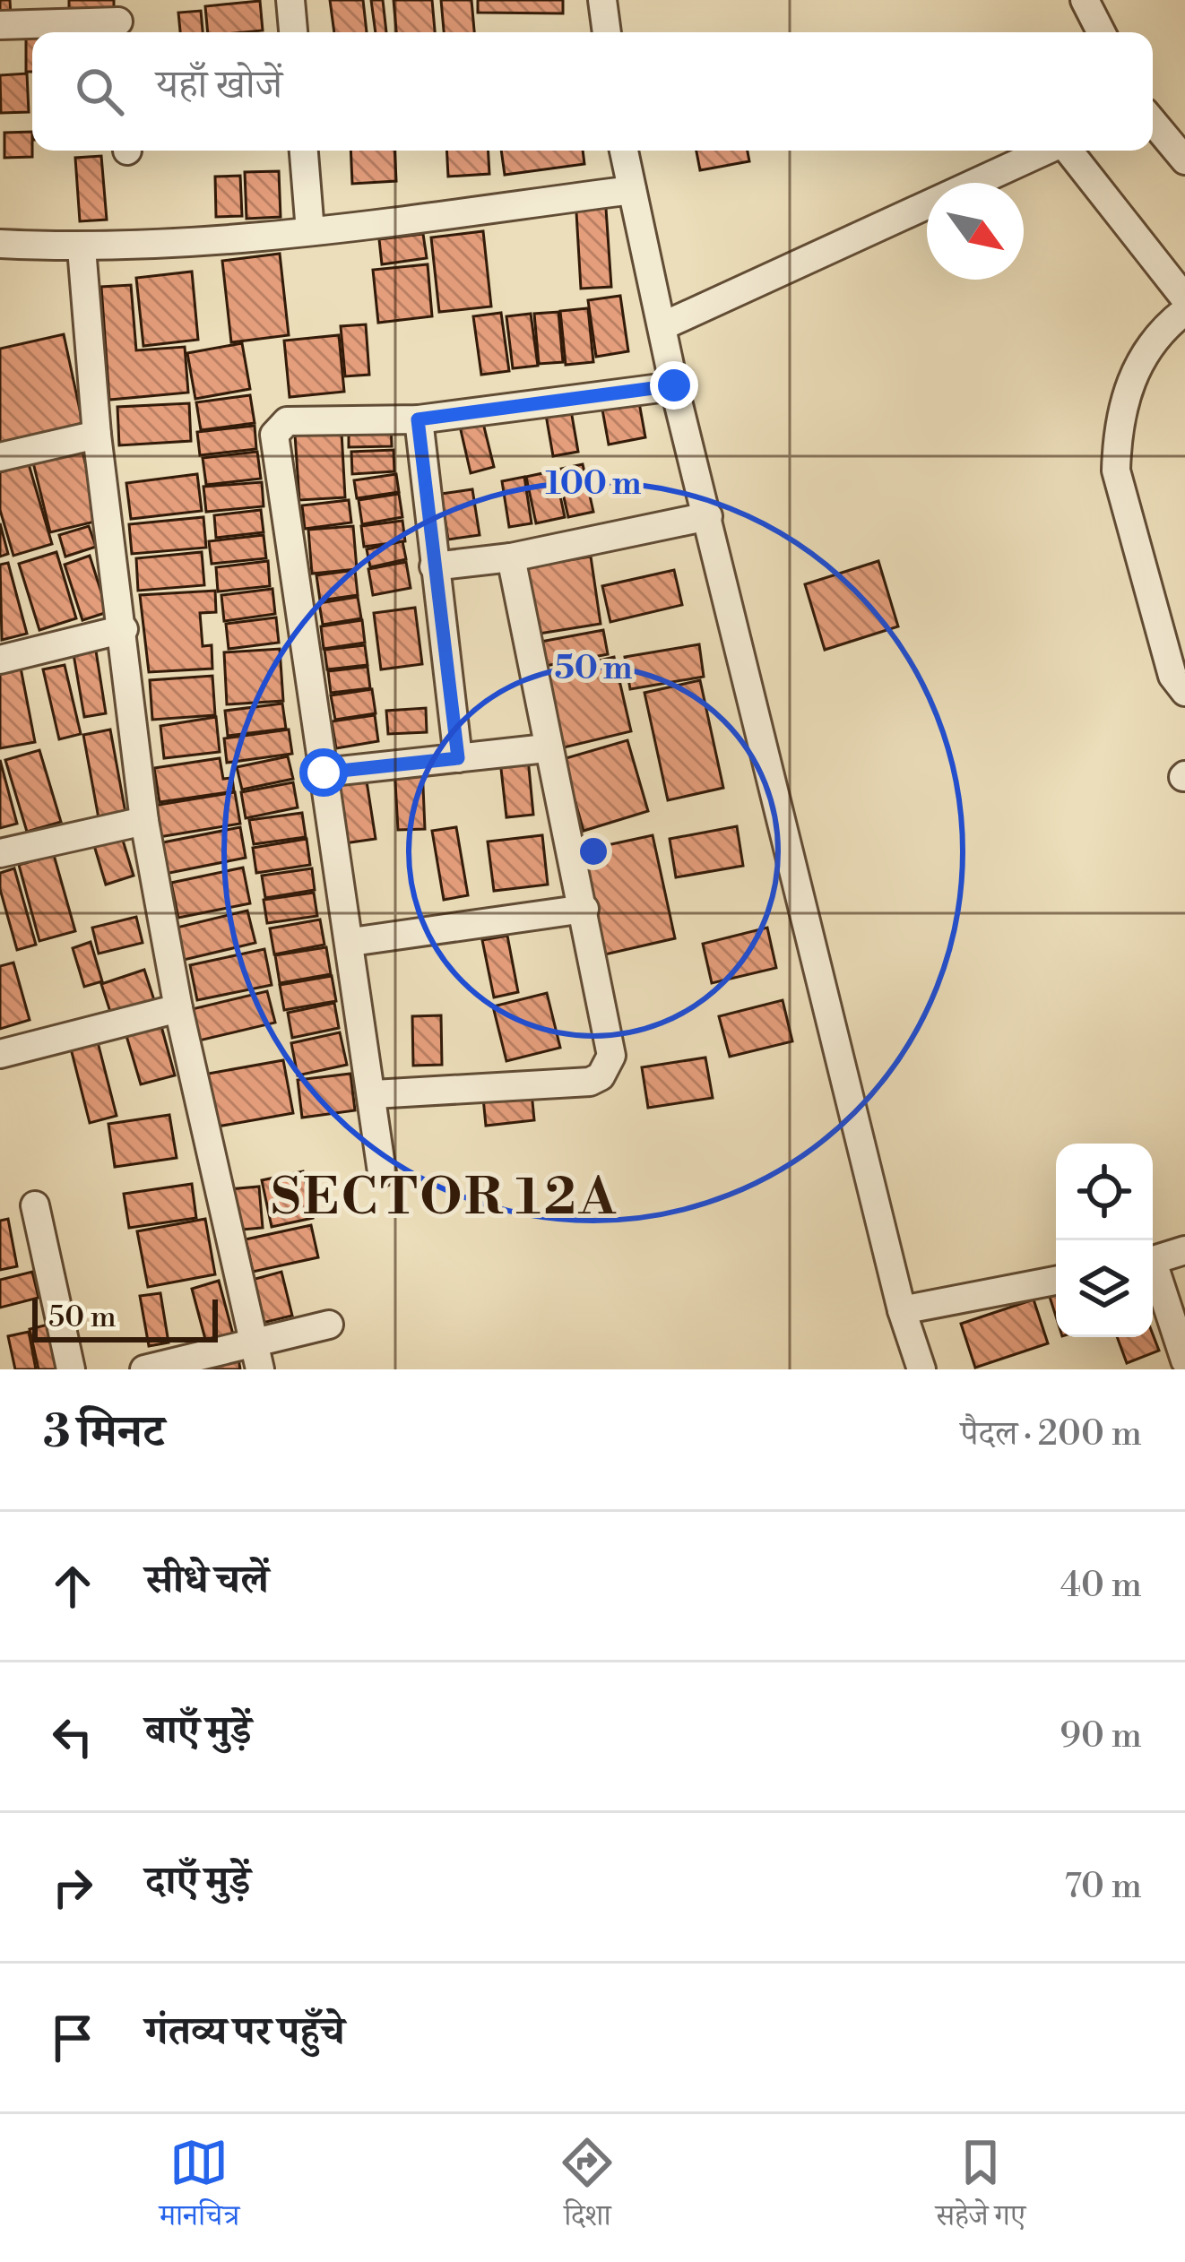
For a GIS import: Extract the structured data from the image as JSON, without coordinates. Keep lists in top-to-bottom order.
{
  "districts": ["SECTOR 12A"],
  "scale_bar": "50 m",
  "north": "bottom right",
  "page": {
    "search": "यहाँ खोजें",
    "scale": "50 m",
    "heading": ["3 मिनट", "पैदल · 200 m"],
    "list": [
      ["सीधे चलें", "40 m"],
      ["बाएँ मुड़ें", "90 m"],
      ["दाएँ मुड़ें", "70 m"],
      "गंतव्य पर पहुँचे"
    ],
    "nav": ["मानचित्र", "दिशा", "सहेजे गए"]
  },
  "rings": ["100 m", "50 m"]
}
